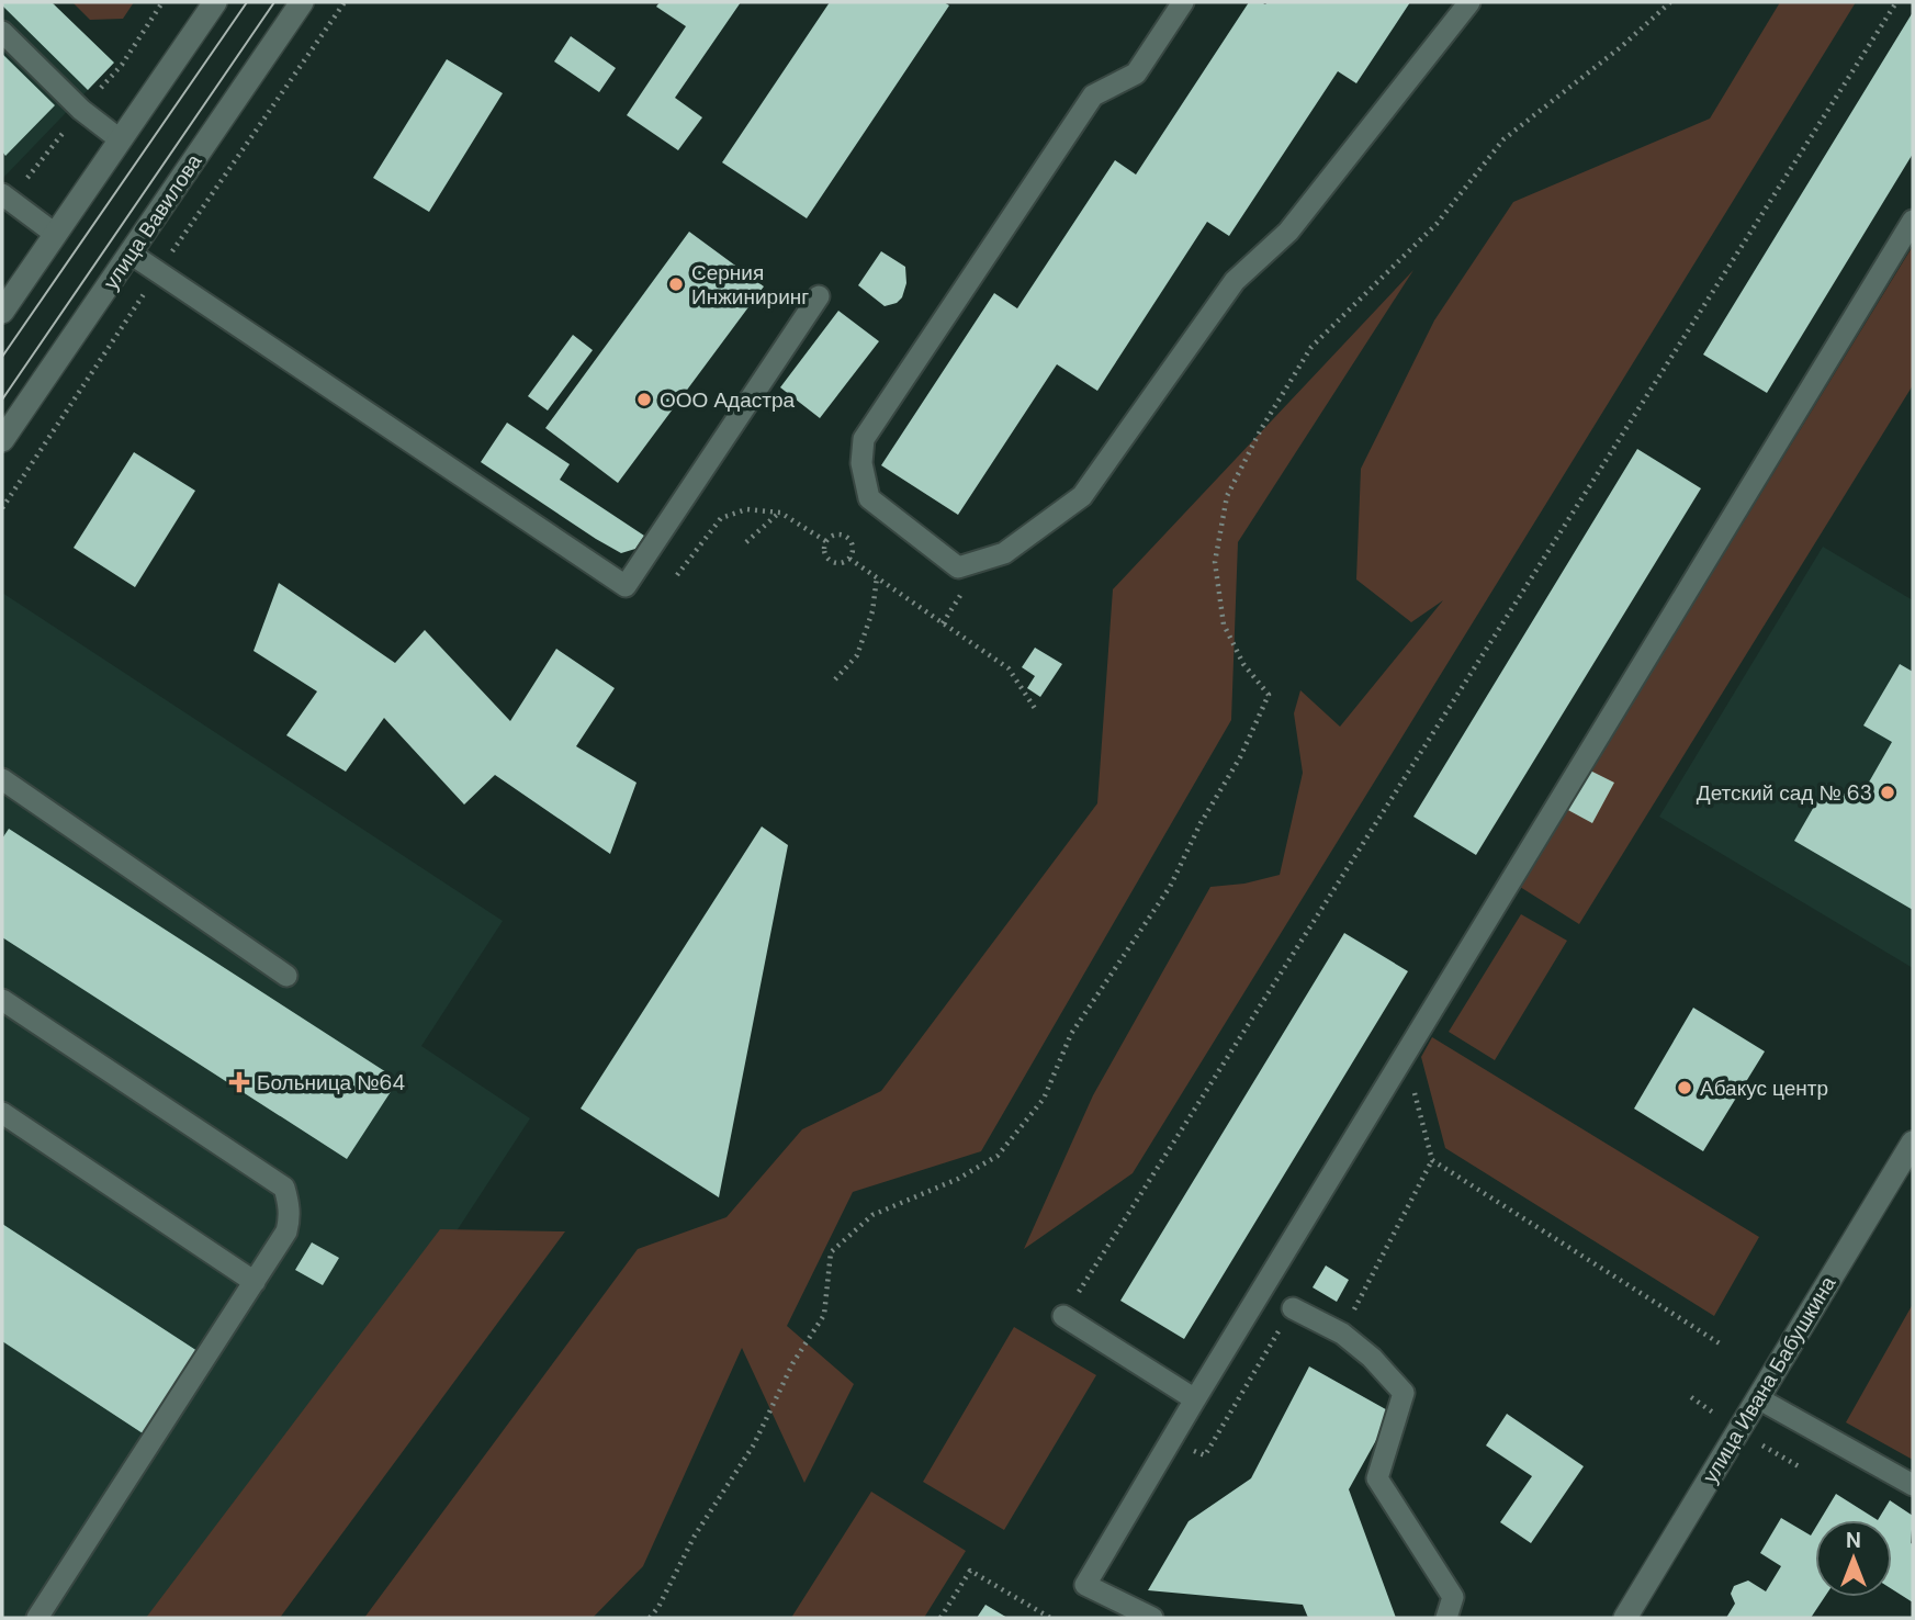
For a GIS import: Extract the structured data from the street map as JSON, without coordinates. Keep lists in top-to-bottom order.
{
  "streets": {
    "main road": ["улица Вавилова", "улица Ивана Бабушкина"]
  },
  "places": {
    "other": [
      "Серния Инжиниринг",
      "ООО Адастра",
      "Детский сад № 63",
      "Абакус центр"
    ],
    "health": ["Больница №64"]
  },
  "north": "top"
}
